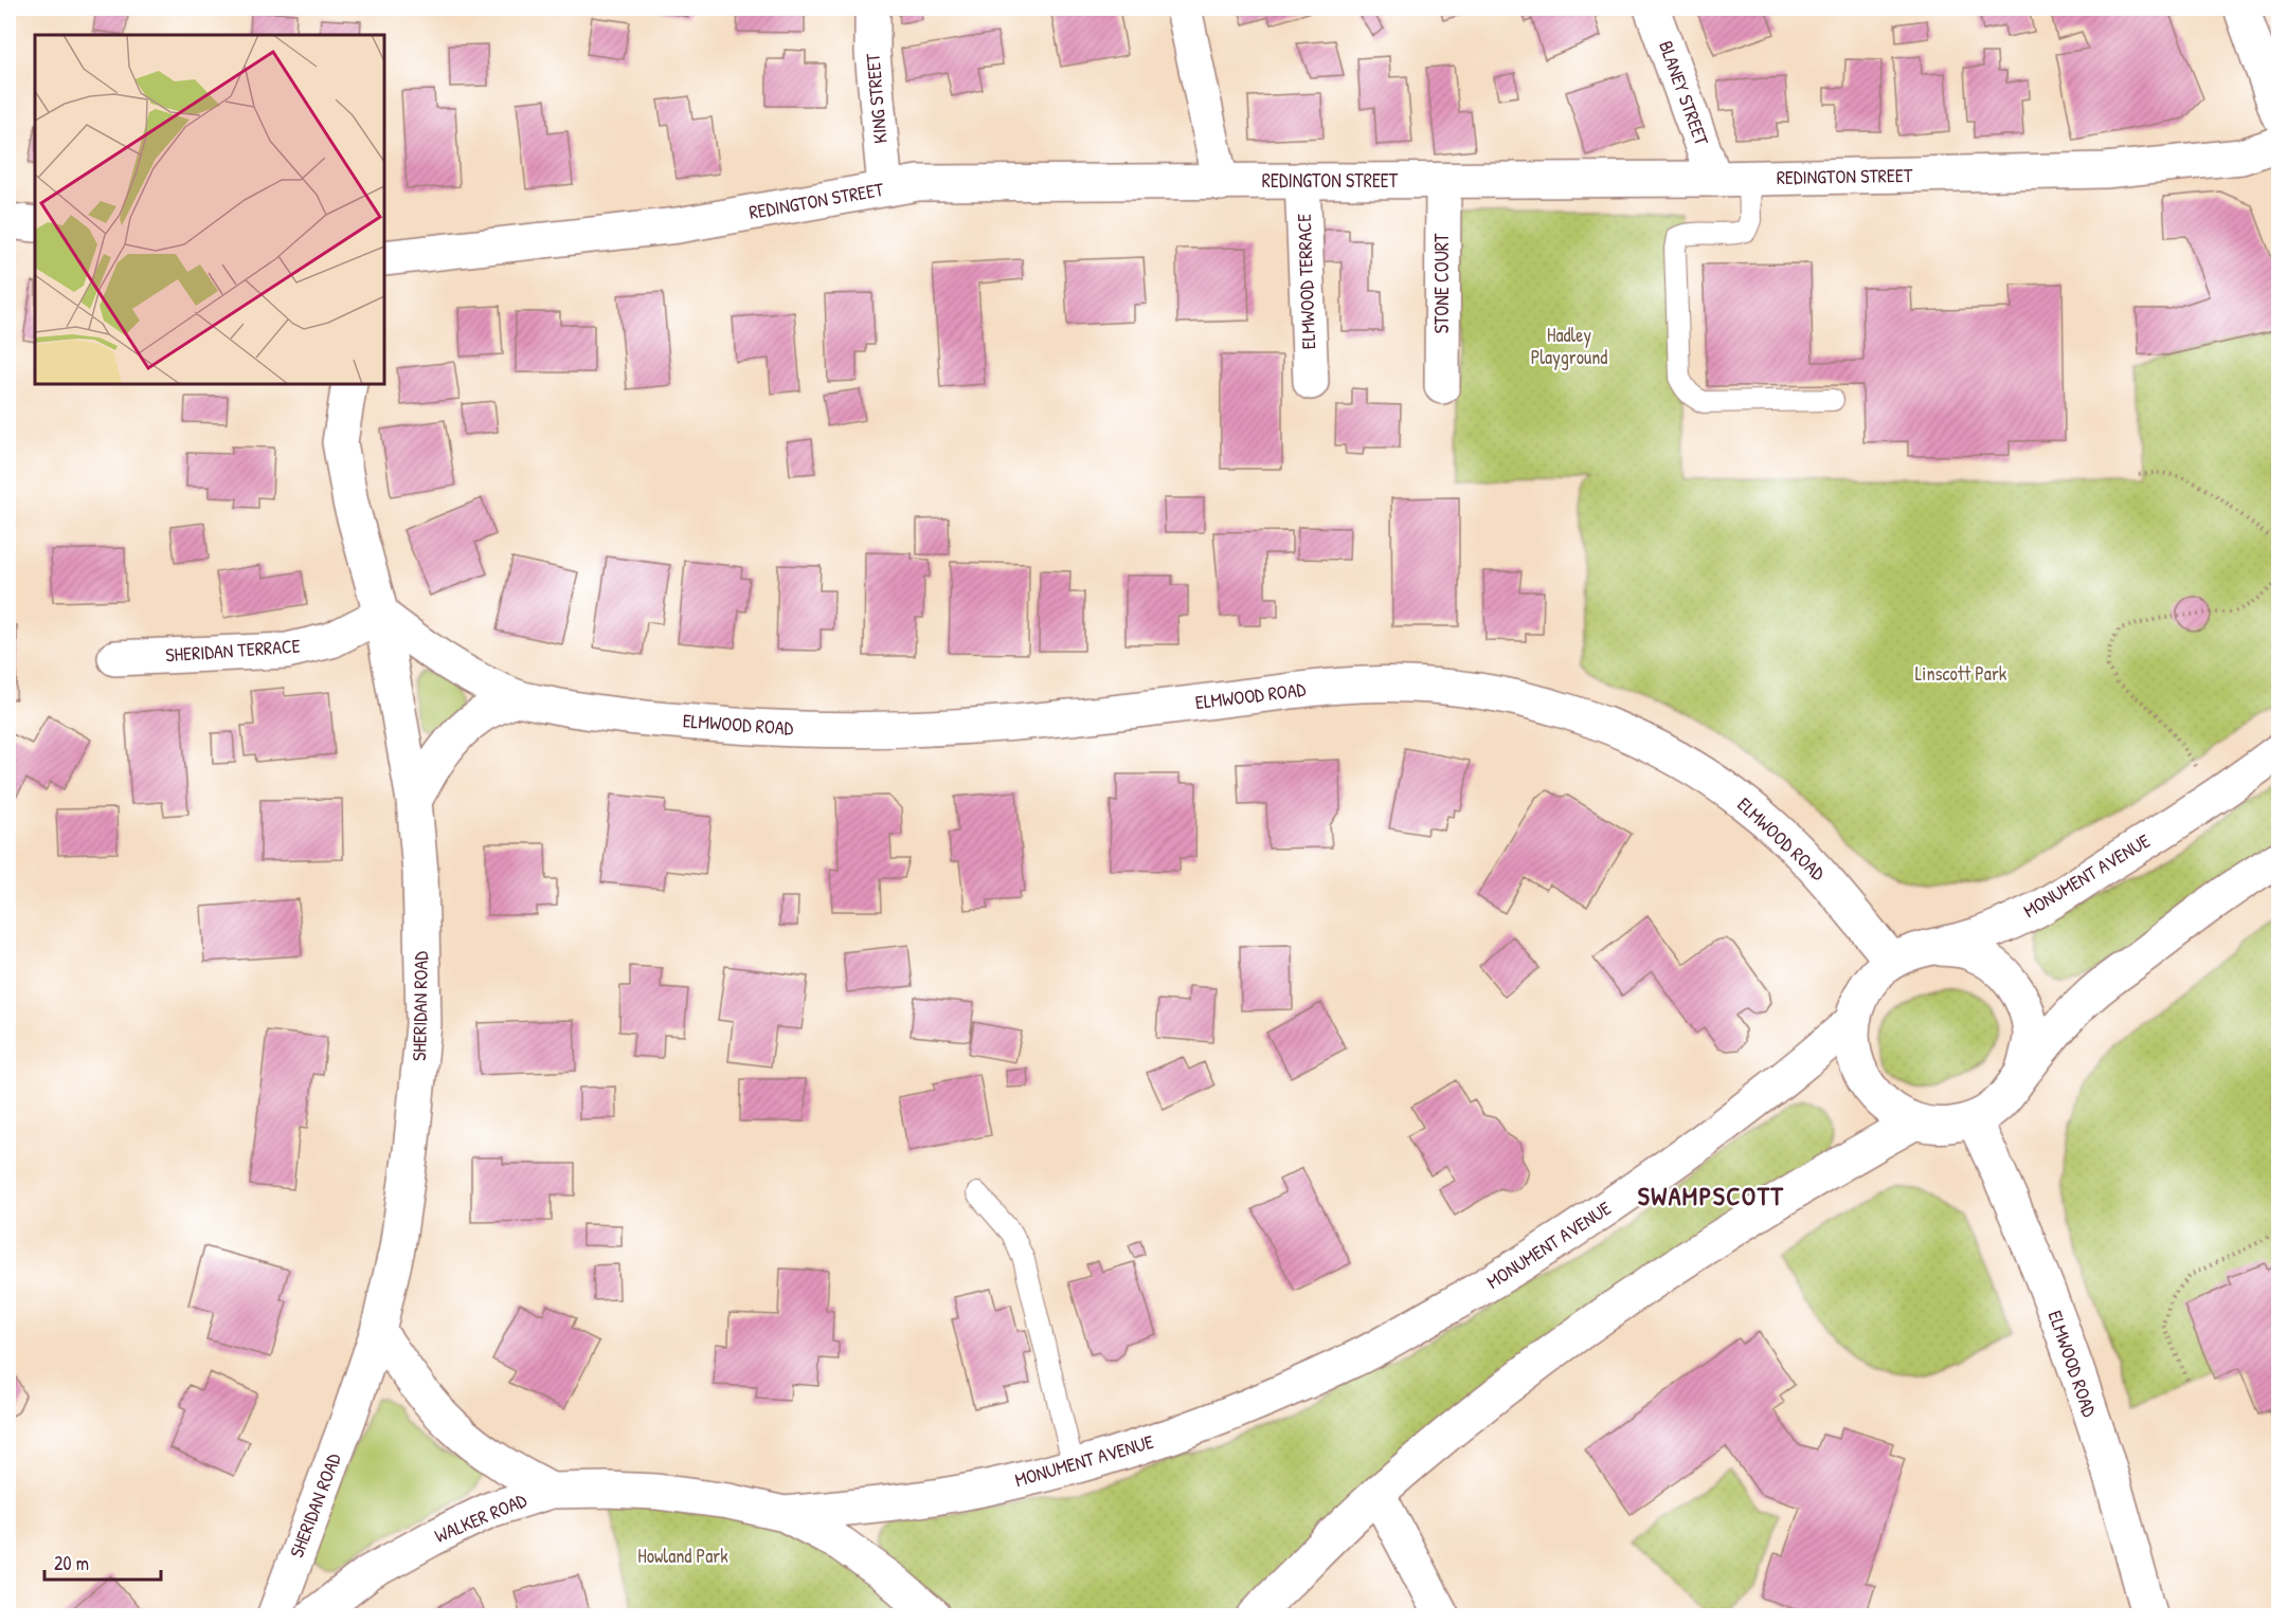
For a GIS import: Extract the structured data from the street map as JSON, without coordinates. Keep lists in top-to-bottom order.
{
  "streets": {
    "street": [
      "BLANEY STREET",
      "KING STREET",
      "REDINGTON STREET",
      "ELMWOOD TERRACE",
      "STONE COURT",
      "SHERIDAN TERRACE",
      "ELMWOOD ROAD",
      "MONUMENT AVENUE",
      "SHERIDAN ROAD",
      "WALKER ROAD"
    ]
  },
  "crossings": [
    ["BLANEY STREET", "REDINGTON STREET"],
    ["KING STREET", "REDINGTON STREET"],
    ["REDINGTON STREET", "ELMWOOD TERRACE"],
    ["REDINGTON STREET", "STONE COURT"],
    ["SHERIDAN TERRACE", "ELMWOOD ROAD"],
    ["SHERIDAN TERRACE", "SHERIDAN ROAD"],
    ["ELMWOOD ROAD", "MONUMENT AVENUE"],
    ["ELMWOOD ROAD", "SHERIDAN ROAD"],
    ["MONUMENT AVENUE", "WALKER ROAD"]
  ],
  "districts": ["SWAMPSCOTT"],
  "parks": ["Hadley Playground", "Linscott Park", "Howland Park"],
  "scale_bar": "20 m"
}
